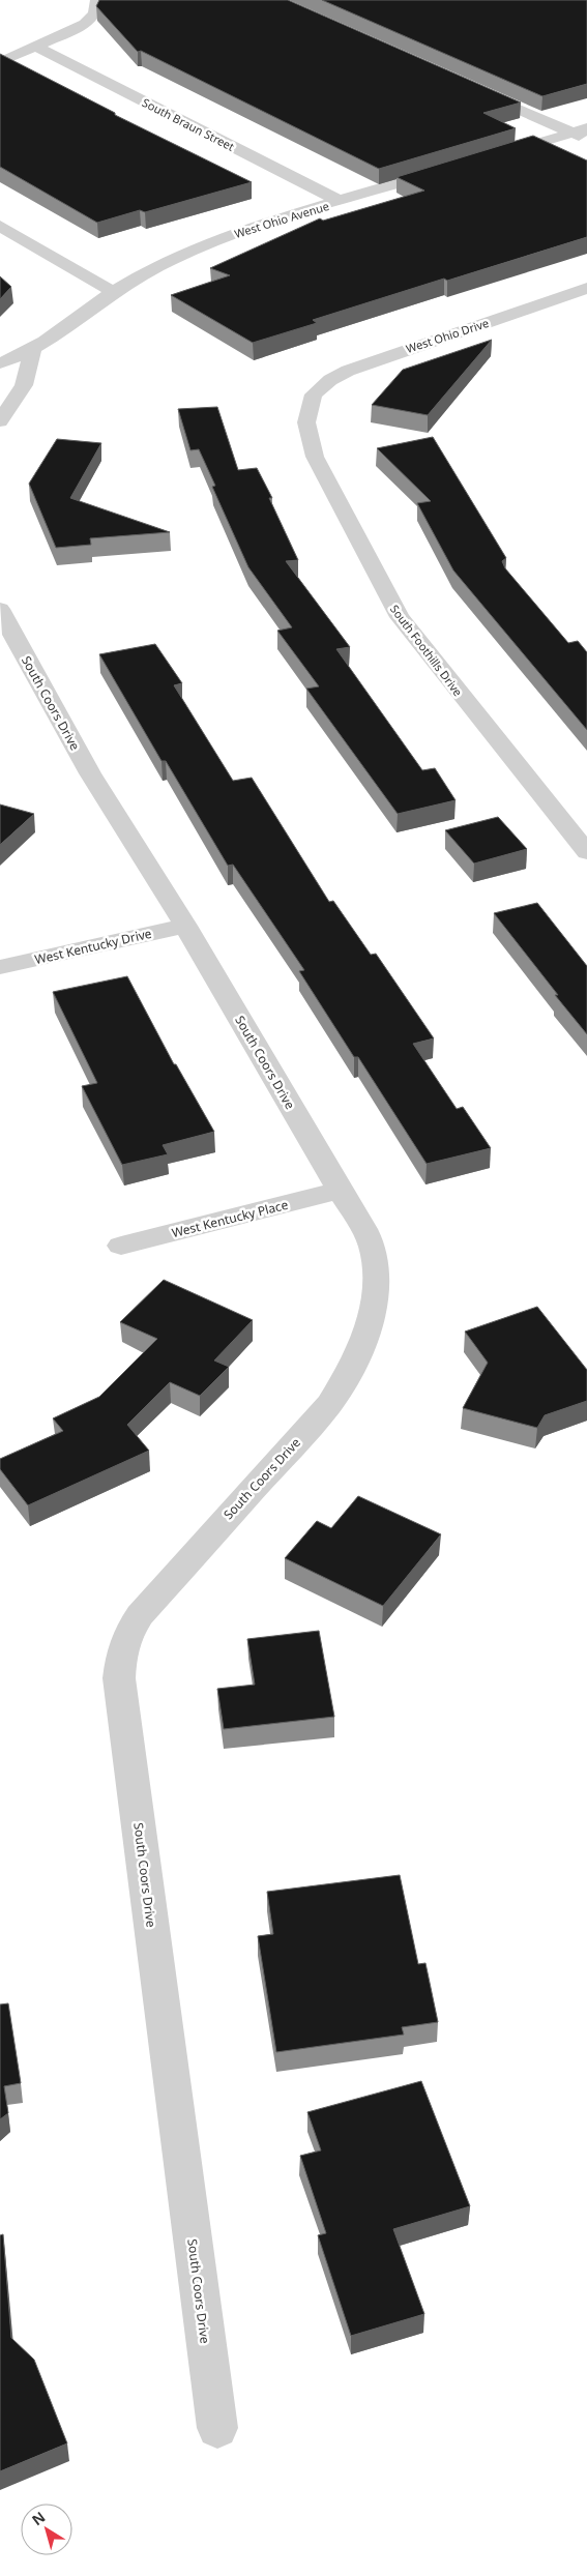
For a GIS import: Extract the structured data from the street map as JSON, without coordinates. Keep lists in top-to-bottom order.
{
  "streets": {
    "street": [
      "South Braun Street",
      "West Ohio Avenue",
      "West Ohio Drive",
      "South Foothills Drive",
      "South Coors Drive",
      "West Kentucky Drive",
      "West Kentucky Place"
    ]
  },
  "crossings": [
    ["South Braun Street", "West Ohio Avenue"],
    ["West Ohio Drive", "South Foothills Drive"],
    ["South Coors Drive", "West Kentucky Drive"],
    ["South Coors Drive", "West Kentucky Place"]
  ],
  "north": "top left"
}
